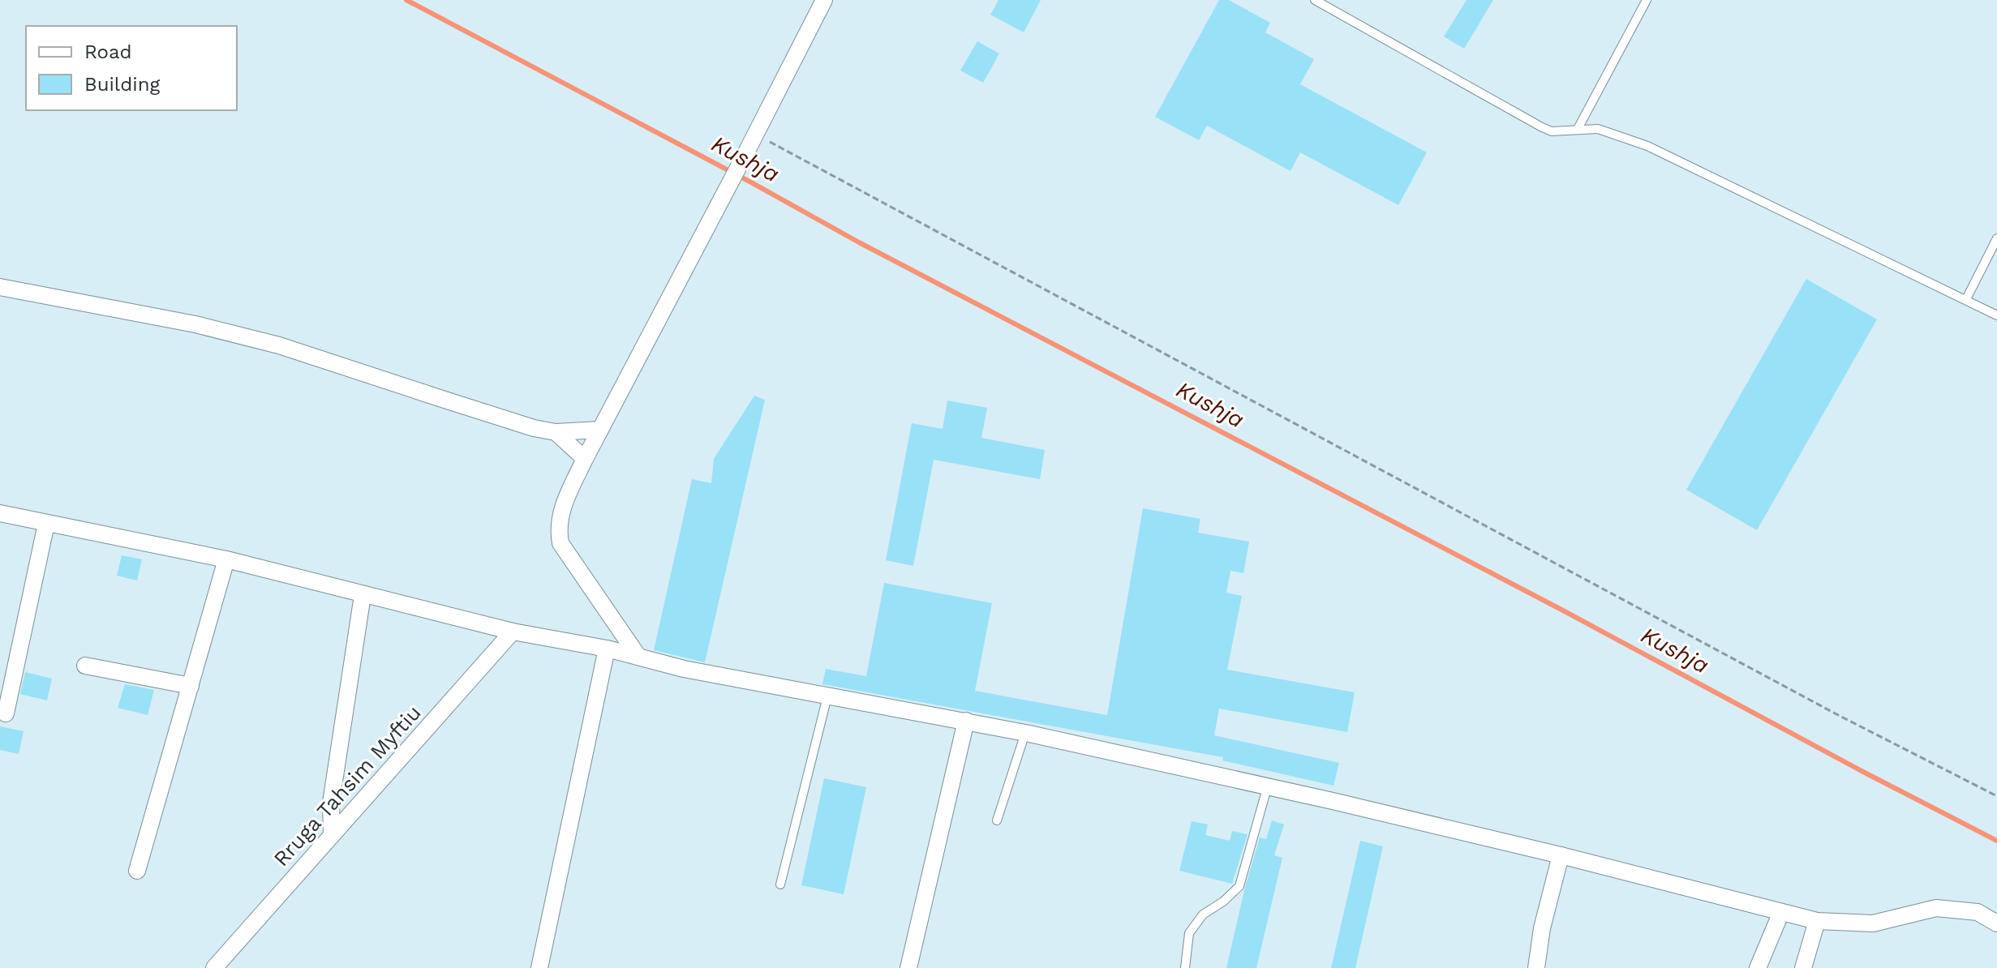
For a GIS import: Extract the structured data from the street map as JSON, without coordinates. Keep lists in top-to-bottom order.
{
  "streets": {
    "street": ["Rruga Tahsim Myftiu"]
  },
  "water": ["Kushja"],
  "legend": ["Road", "Building"]
}
